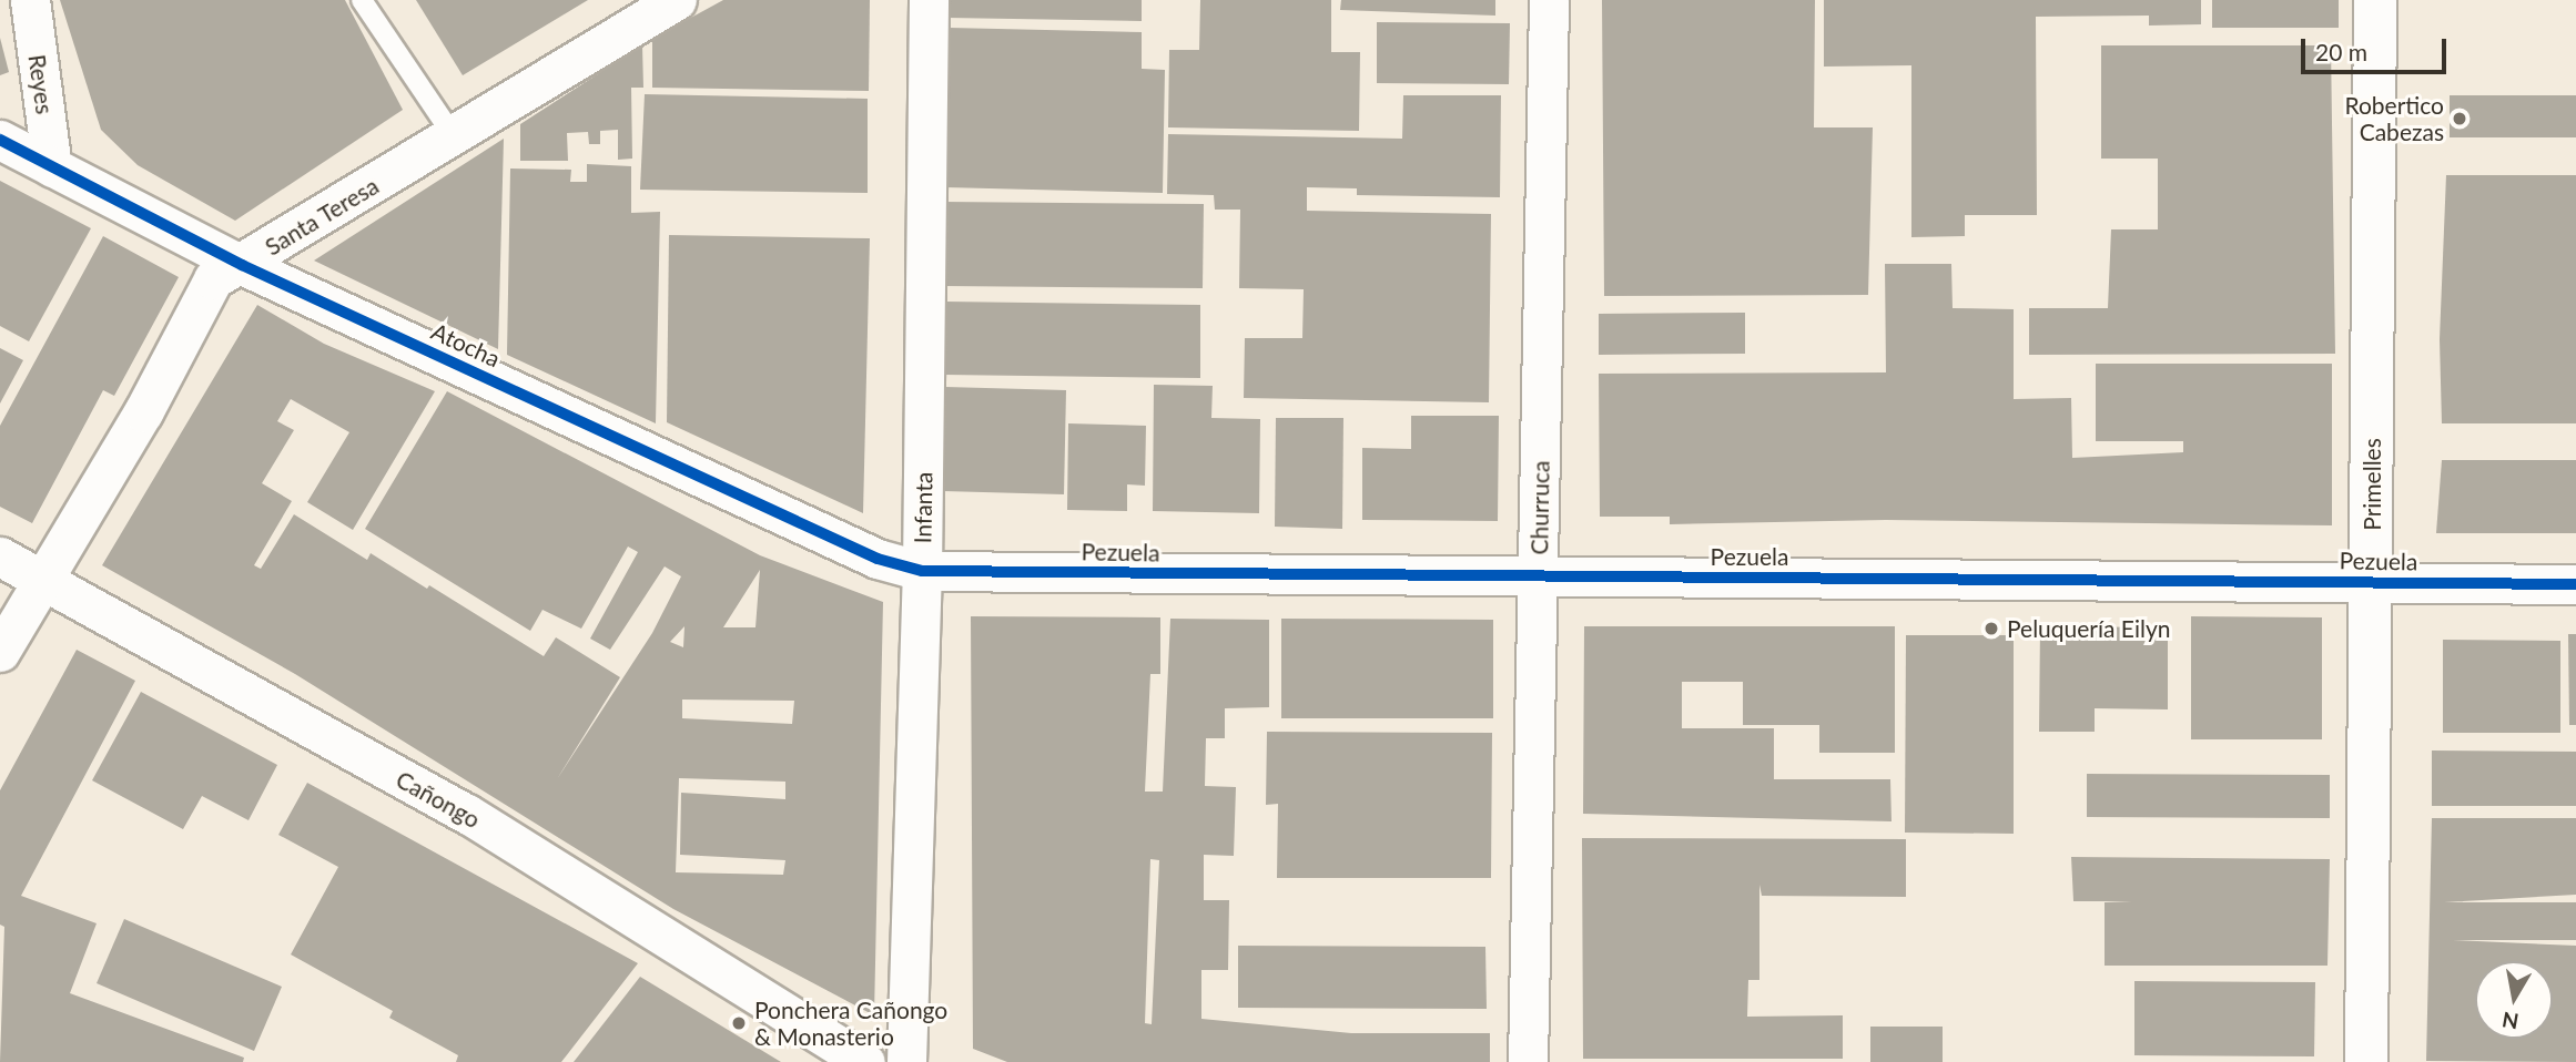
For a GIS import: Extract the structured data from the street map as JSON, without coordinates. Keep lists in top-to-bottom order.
{
  "streets": {
    "main road": ["Primelles"],
    "street": [
      "Reyes",
      "Santa Teresa",
      "Atocha",
      "Infanta",
      "Churruca",
      "Pezuela",
      "Cañongo"
    ]
  },
  "crossings": [
    ["Reyes", "Atocha"],
    ["Santa Teresa", "Atocha"],
    ["Santa Teresa", "Cañongo"],
    ["Atocha", "Infanta"],
    ["Atocha", "Pezuela"],
    ["Primelles", "Pezuela"],
    ["Infanta", "Pezuela"],
    ["Churruca", "Pezuela"]
  ],
  "places": ["Robertico Cabezas", "Peluquería Eilyn", "Ponchera Cañongo & Monasterio"],
  "scale_bar": "20 m",
  "north": "bottom"
}
